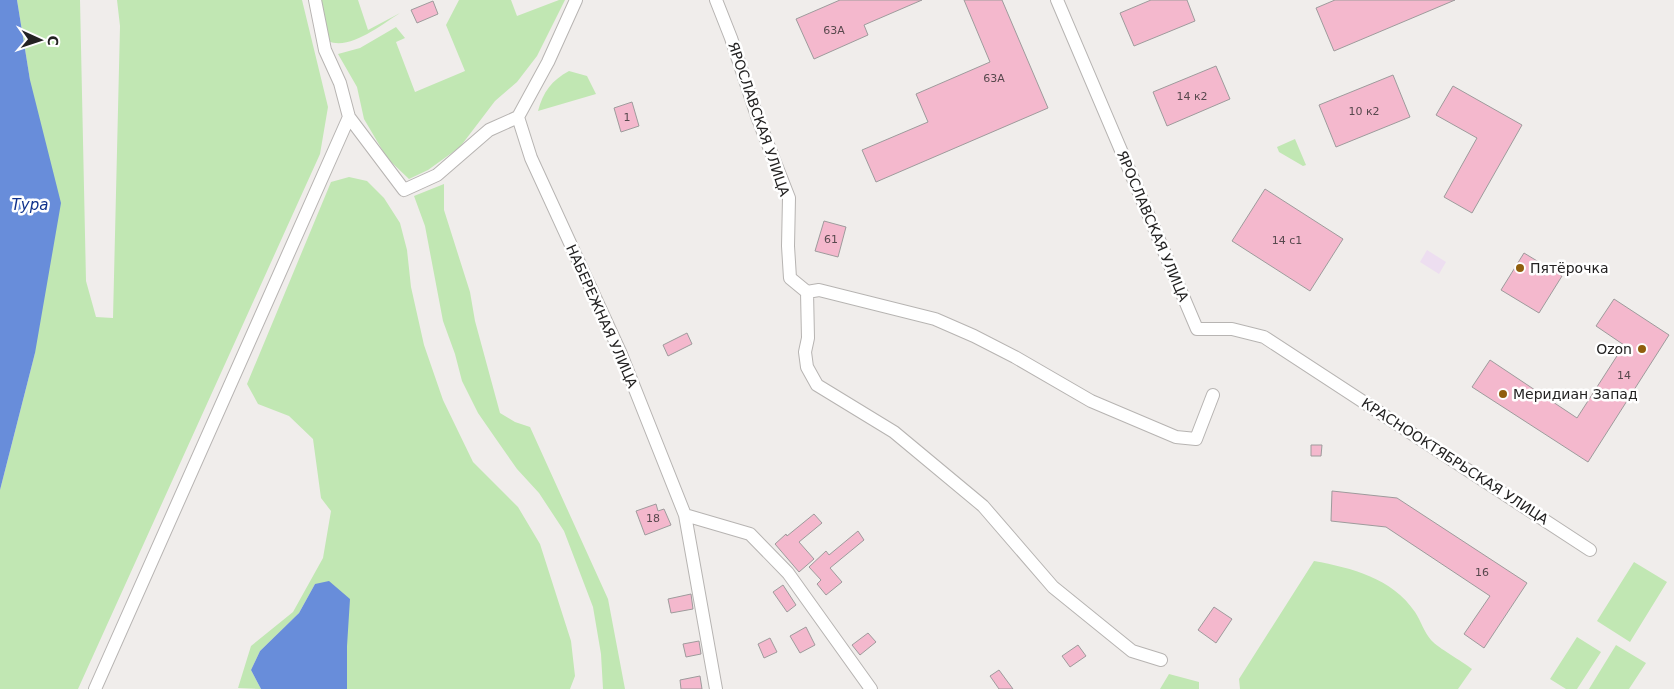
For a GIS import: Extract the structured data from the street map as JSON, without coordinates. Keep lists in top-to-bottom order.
{
  "streets": {
    "street": ["ЯРОСЛАВСКАЯ УЛИЦА", "НАБЕРЕЖНАЯ УЛИЦА", "КРАСНООКТЯБРЬСКАЯ УЛИЦА"]
  },
  "crossings": [
    ["ЯРОСЛАВСКАЯ УЛИЦА", "КРАСНООКТЯБРЬСКАЯ УЛИЦА"]
  ],
  "water": ["Тура"],
  "places": ["Пятёрочка", "Ozon", "Меридиан Запад"],
  "house_numbers": [
    "63А",
    "63А",
    "14 к2",
    "10 к2",
    "1",
    "61",
    "14 с1",
    "14",
    "18",
    "16"
  ],
  "north": "right"
}
